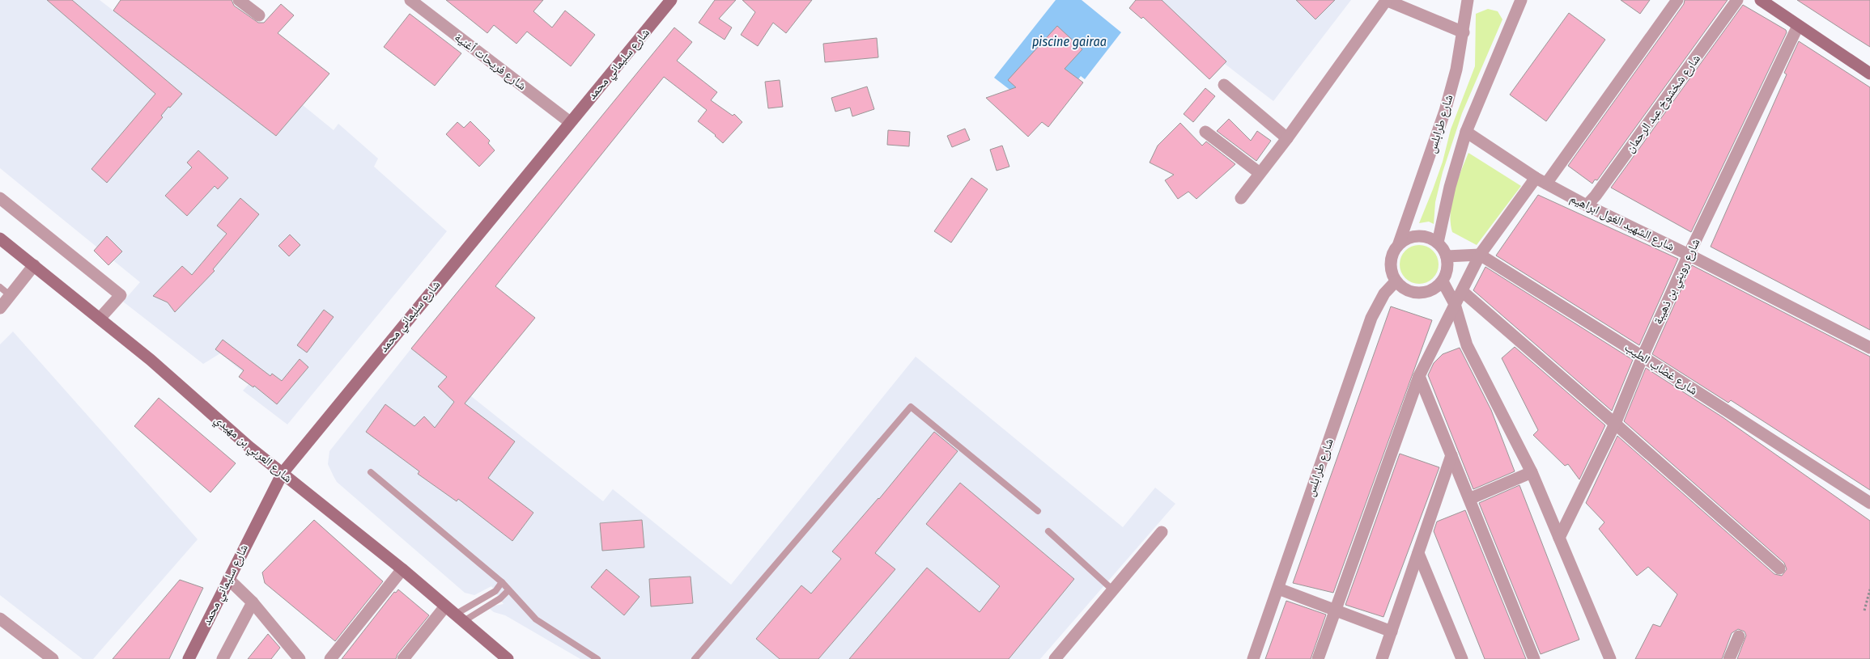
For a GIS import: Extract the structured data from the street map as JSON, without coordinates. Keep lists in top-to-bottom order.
{
  "streets": {
    "street": [
      "شارع فريحات ٱغنية",
      "شارع سليماني محمد",
      "شارع شخشوخ عبد الرحمان",
      "شارع طرابلس",
      "شارع الشهيد الغول ابراهيم",
      "شارع رويني بن ذهيبة",
      "شارع غضاب الطيب",
      "شارع العربي بن مهيدي"
    ]
  },
  "crossings": [
    ["شارع فريحات ٱغنية", "شارع سليماني محمد"],
    ["شارع سليماني محمد", "شارع العربي بن مهيدي"],
    ["شارع شخشوخ عبد الرحمان", "شارع الشهيد الغول ابراهيم"],
    ["شارع الشهيد الغول ابراهيم", "شارع رويني بن ذهيبة"],
    ["شارع رويني بن ذهيبة", "شارع غضاب الطيب"]
  ],
  "water": ["piscine gairaa"]
}
